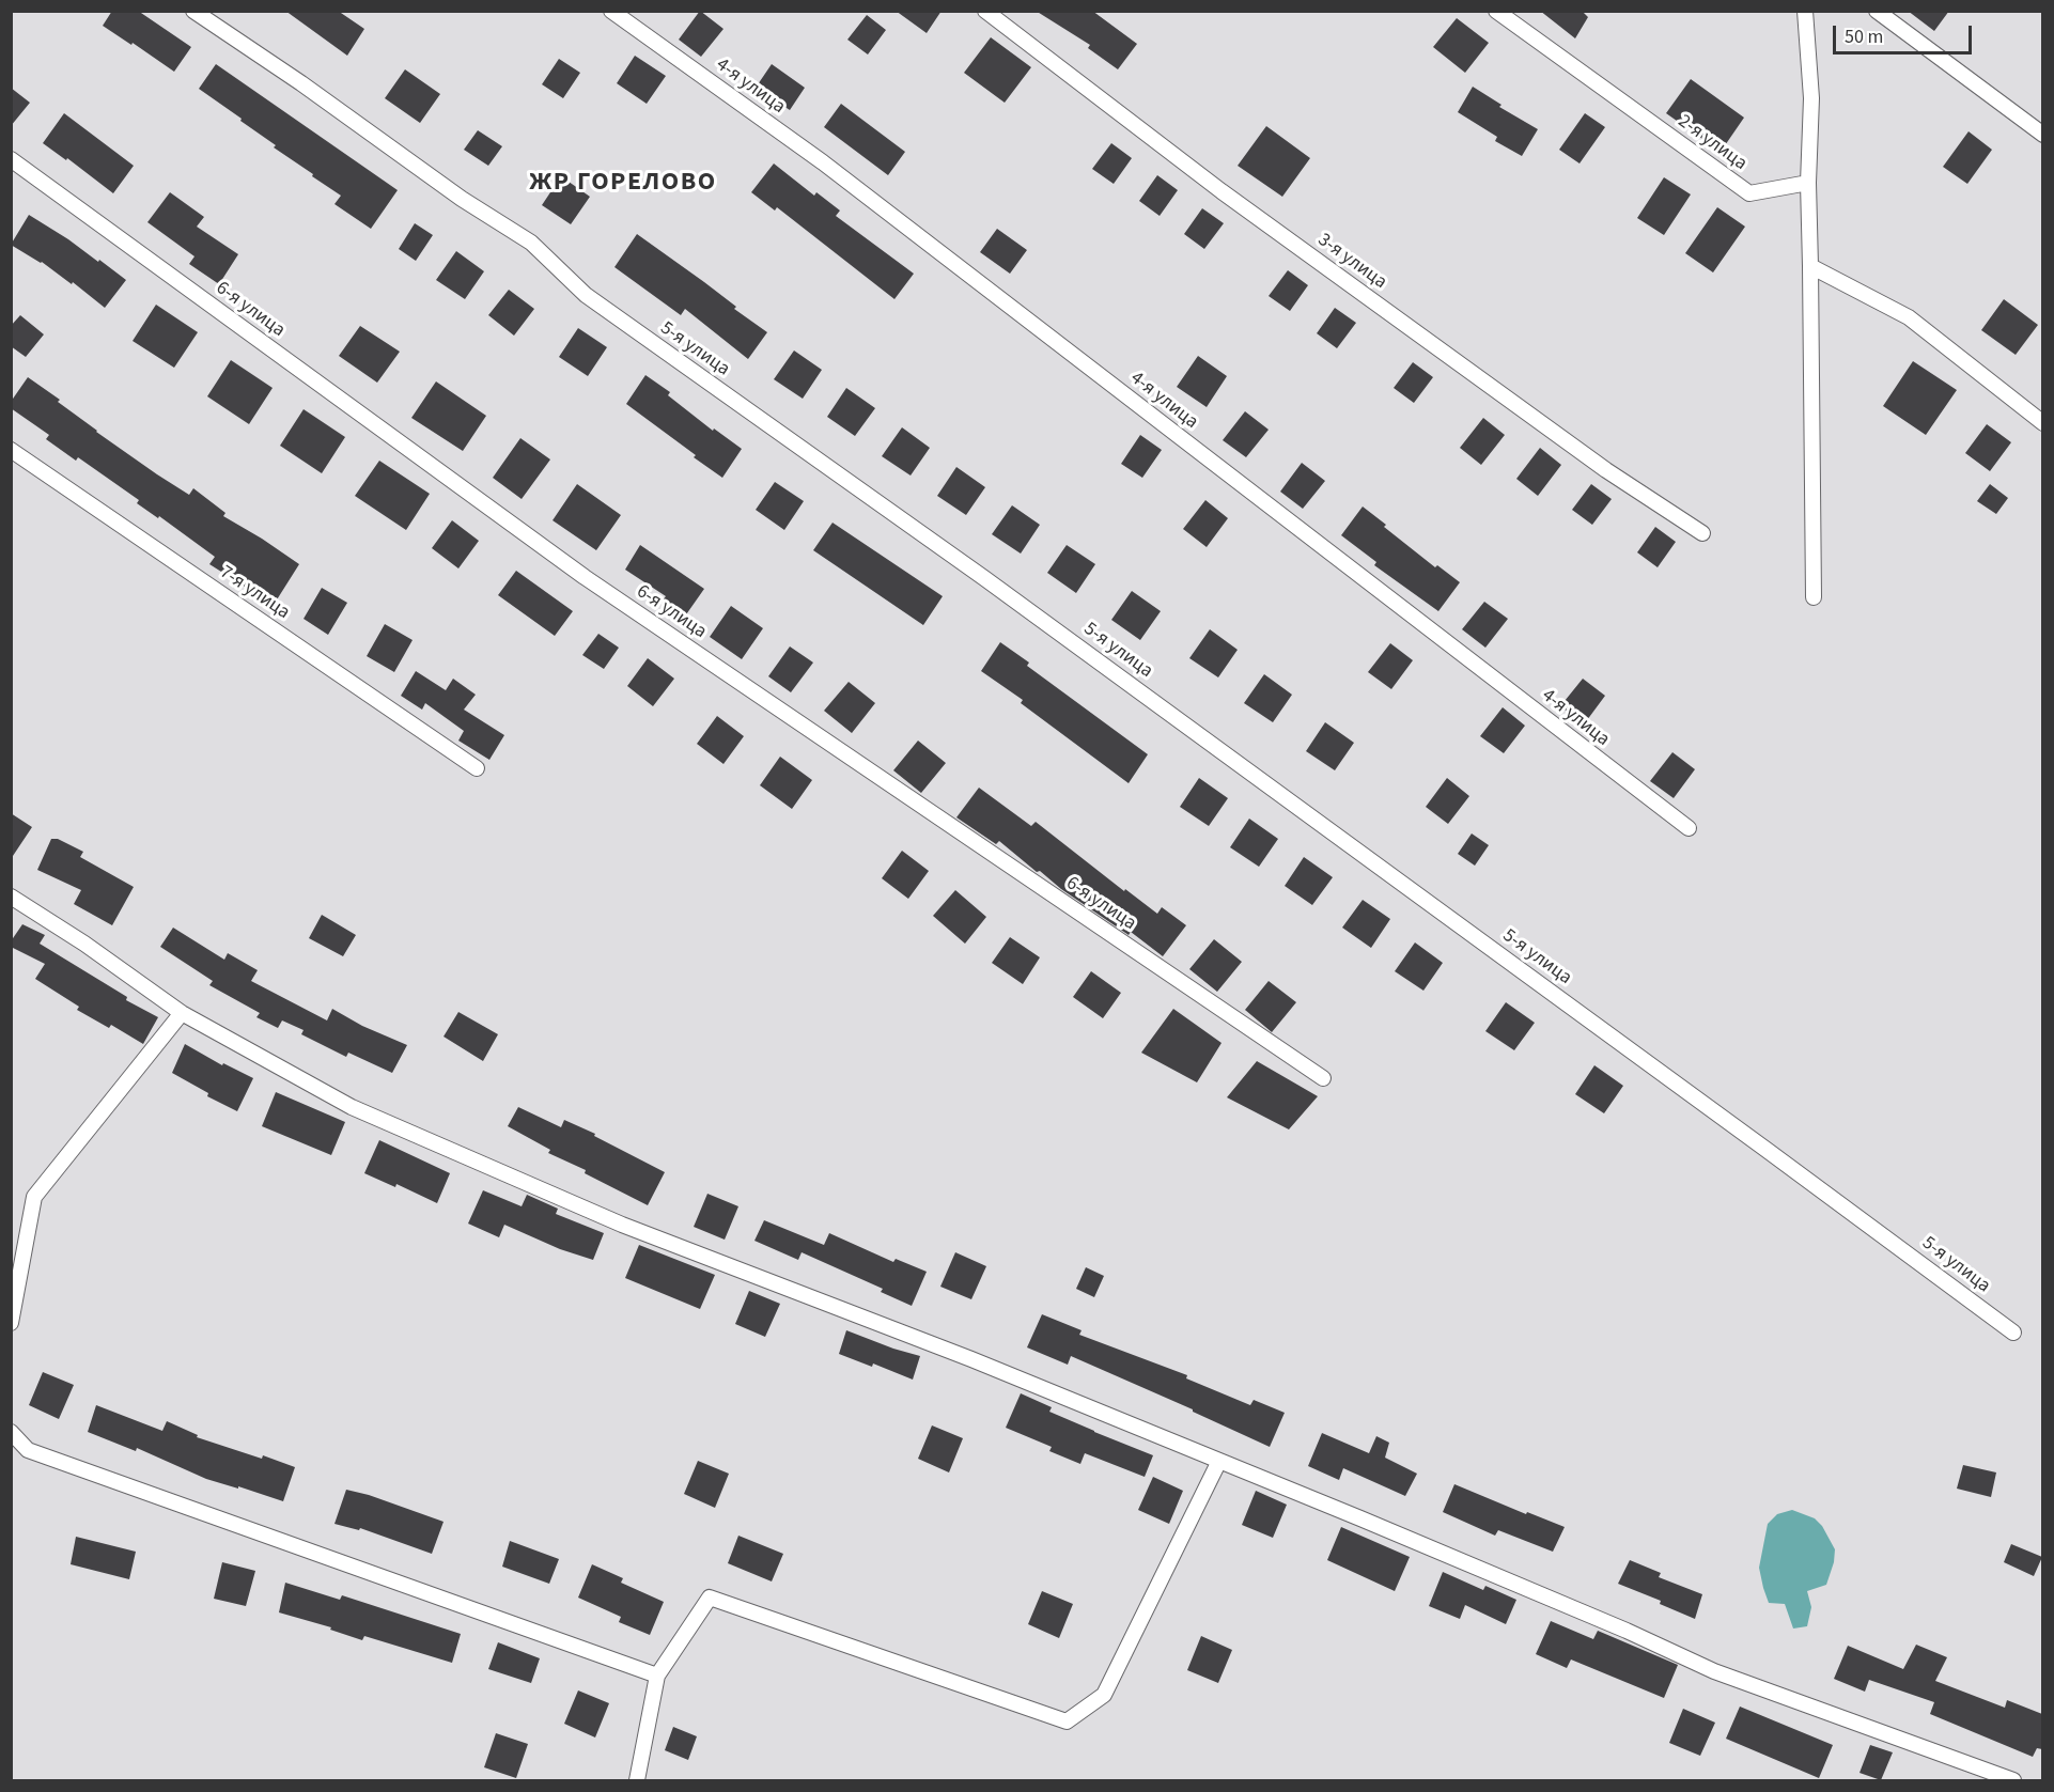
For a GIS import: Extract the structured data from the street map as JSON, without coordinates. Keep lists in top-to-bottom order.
{
  "streets": {
    "street": [
      "4-я улица",
      "2-я улица",
      "3-я улица",
      "6-я улица",
      "5-я улица",
      "7-я улица"
    ]
  },
  "districts": ["ЖР ГОРЕЛОВО"],
  "scale_bar": "50 m"
}
